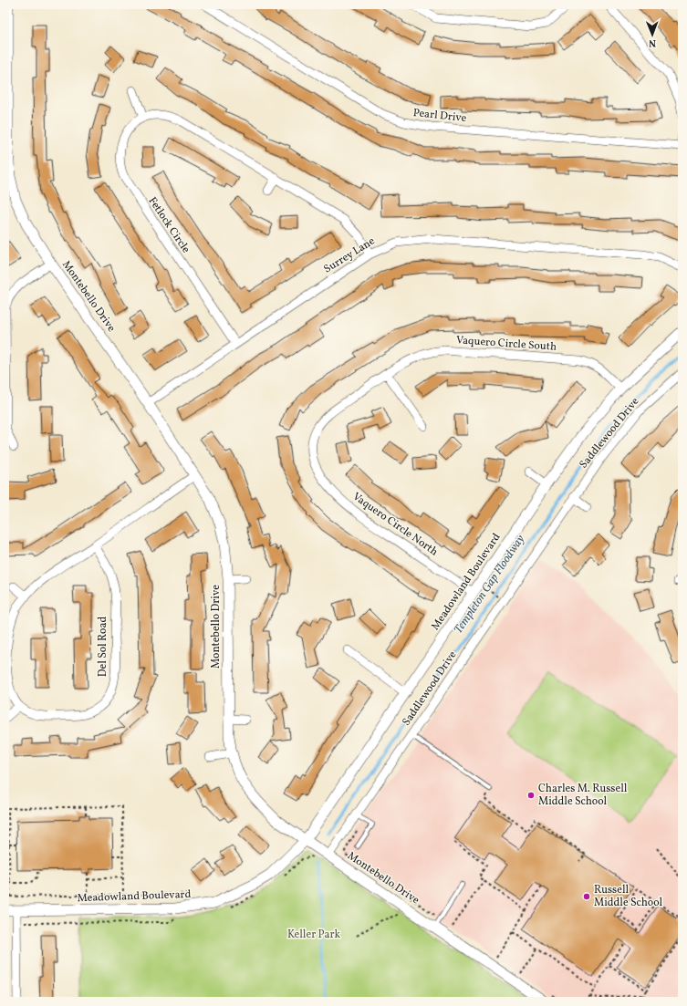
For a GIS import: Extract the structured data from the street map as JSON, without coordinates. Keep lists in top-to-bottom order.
{
  "streets": {
    "street": [
      "Pearl Drive",
      "Fetlock Circle",
      "Surrey Lane",
      "Montebello Drive",
      "Vaquero Circle South",
      "Saddlewood Drive",
      "Vaquero Circle North",
      "Meadowland Boulevard",
      "Del Sol Road"
    ]
  },
  "crossings": [
    ["Fetlock Circle", "Surrey Lane"],
    ["Surrey Lane", "Montebello Drive"],
    ["Montebello Drive", "Saddlewood Drive"],
    ["Montebello Drive", "Meadowland Boulevard"],
    ["Montebello Drive", "Del Sol Road"],
    ["Vaquero Circle South", "Vaquero Circle North"],
    ["Vaquero Circle South", "Meadowland Boulevard"],
    ["Vaquero Circle North", "Meadowland Boulevard"]
  ],
  "water": ["Templeton Gap Floodway"],
  "parks": ["Keller Park"],
  "places": ["Charles M. Russell Middle School", "Russell Middle School"],
  "north": "bottom"
}
